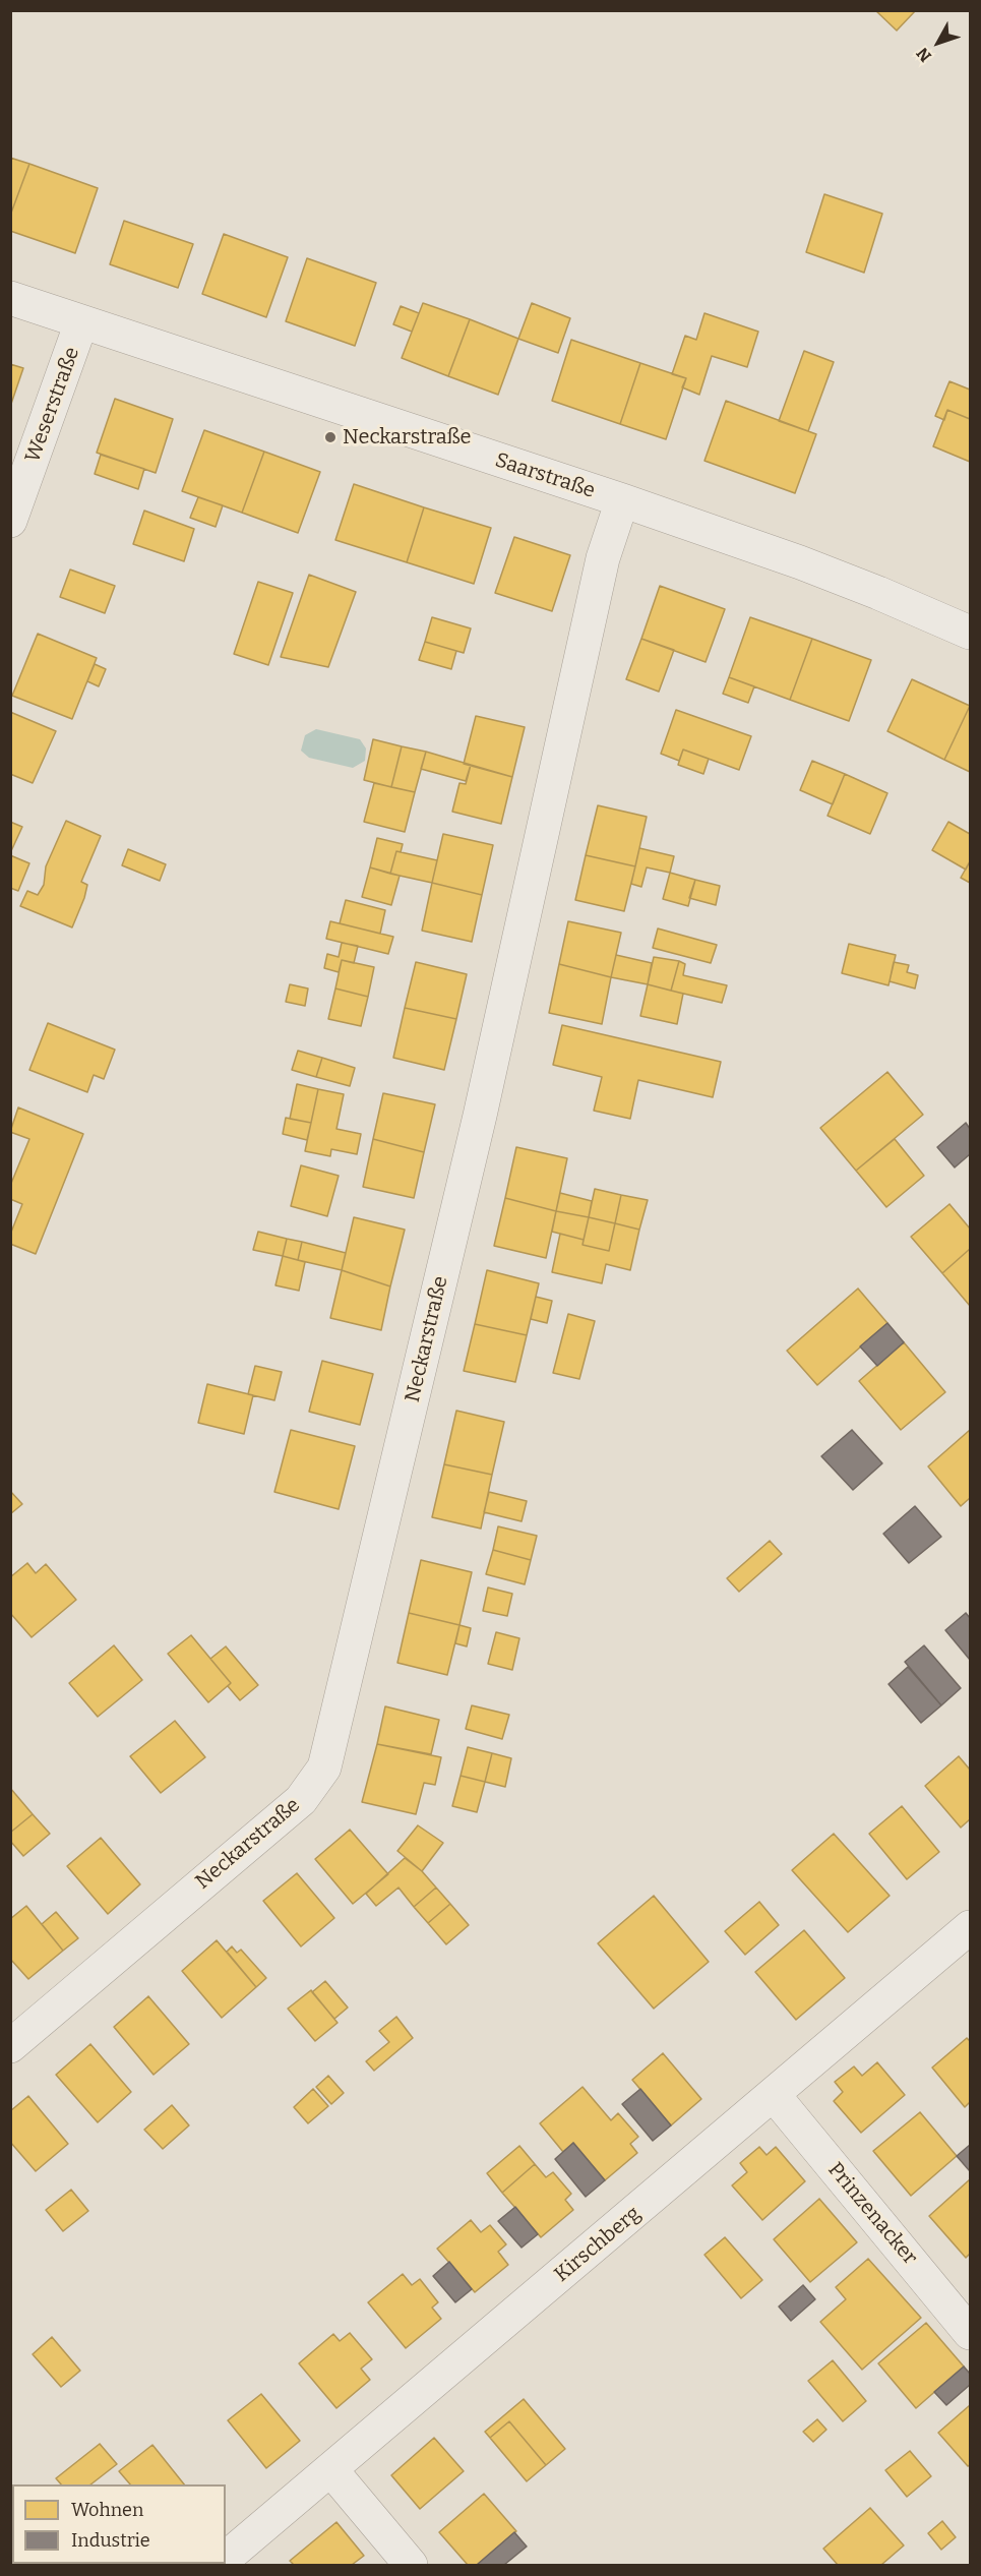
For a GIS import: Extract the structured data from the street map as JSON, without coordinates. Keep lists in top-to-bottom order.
{
  "streets": {
    "street": [
      "Weserstraße",
      "Saarstraße",
      "Neckarstraße",
      "Prinzenacker",
      "Kirschberg"
    ]
  },
  "crossings": [
    ["Weserstraße", "Saarstraße"],
    ["Saarstraße", "Neckarstraße"],
    ["Prinzenacker", "Kirschberg"]
  ],
  "places": ["Neckarstraße"],
  "legend": ["Wohnen", "Industrie"],
  "north": "bottom left"
}
